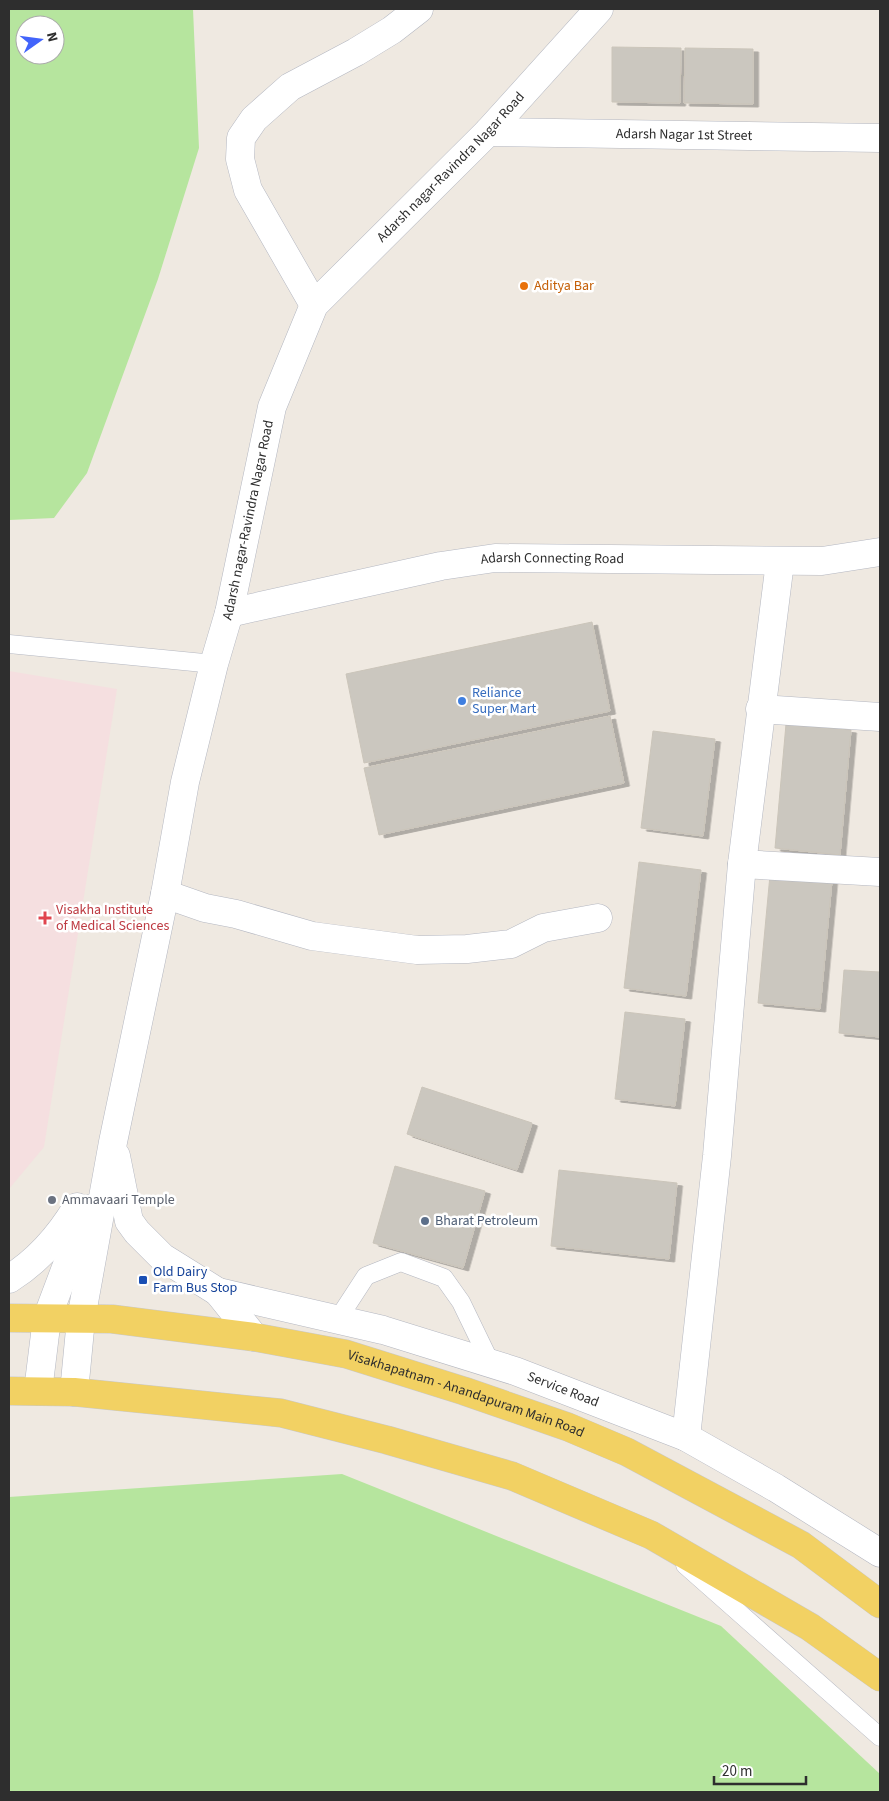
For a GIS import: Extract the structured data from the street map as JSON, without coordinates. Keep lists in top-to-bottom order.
{
  "streets": {
    "main road": ["Visakhapatnam - Anandapuram Main Road"],
    "street": [
      "Adarsh Nagar 1st Street",
      "Adarsh nagar-Ravindra Nagar Road",
      "Adarsh Connecting Road",
      "Service Road"
    ]
  },
  "crossings": [
    ["Adarsh Nagar 1st Street", "Adarsh nagar-Ravindra Nagar Road"],
    ["Adarsh nagar-Ravindra Nagar Road", "Adarsh Connecting Road"]
  ],
  "places": {
    "other": [
      "Aditya Bar",
      "Reliance Super Mart",
      "Ammavaari Temple",
      "Bharat Petroleum"
    ],
    "health": ["Visakha Institute of Medical Sciences"],
    "transit": ["Old Dairy Farm Bus Stop"]
  },
  "scale_bar": "20 m",
  "north": "right"
}
